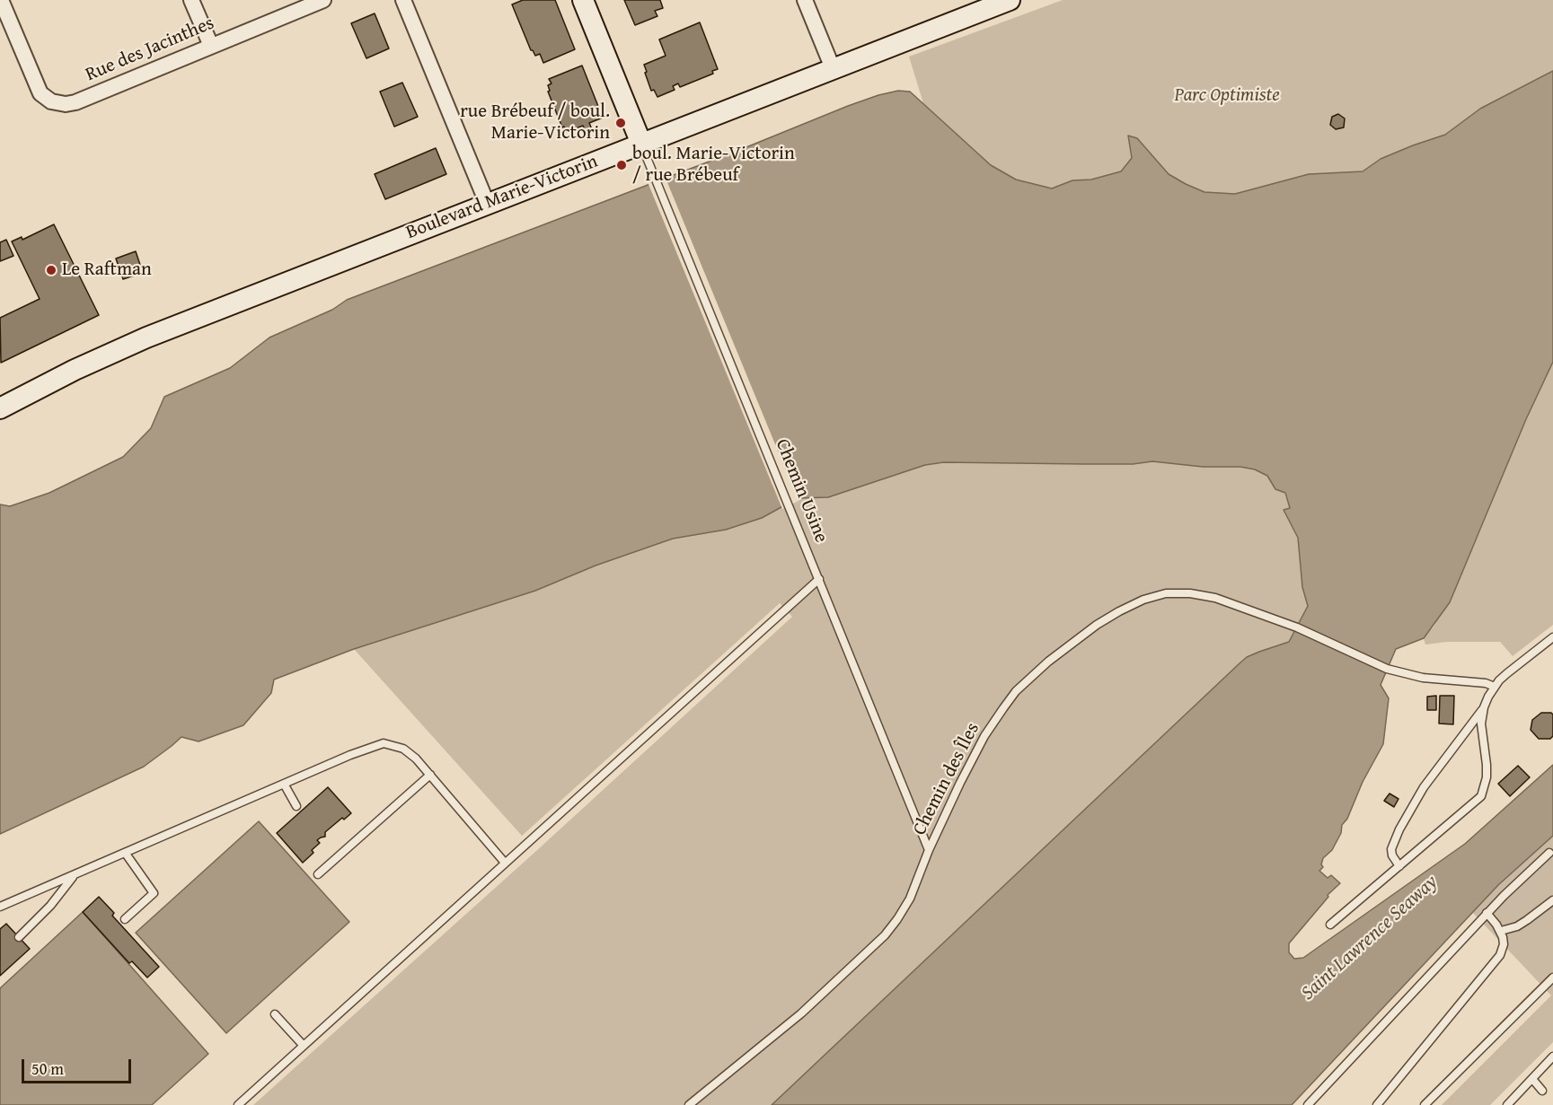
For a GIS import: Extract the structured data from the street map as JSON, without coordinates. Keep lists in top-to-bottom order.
{
  "streets": {
    "street": ["Rue des Jacinthes", "Boulevard Marie-Victorin"],
    "lane": ["Chemin Usine", "Chemin des Îles"]
  },
  "crossings": [
    ["Boulevard Marie-Victorin", "Chemin Usine"],
    ["Chemin Usine", "Chemin des Îles"]
  ],
  "water": ["Saint Lawrence Seaway"],
  "parks": ["Parc Optimiste"],
  "places": ["rue Brébeuf / boul. Marie-Victorin", "boul. Marie-Victorin / rue Brébeuf", "Le Raftman"],
  "scale_bar": "50 m"
}
